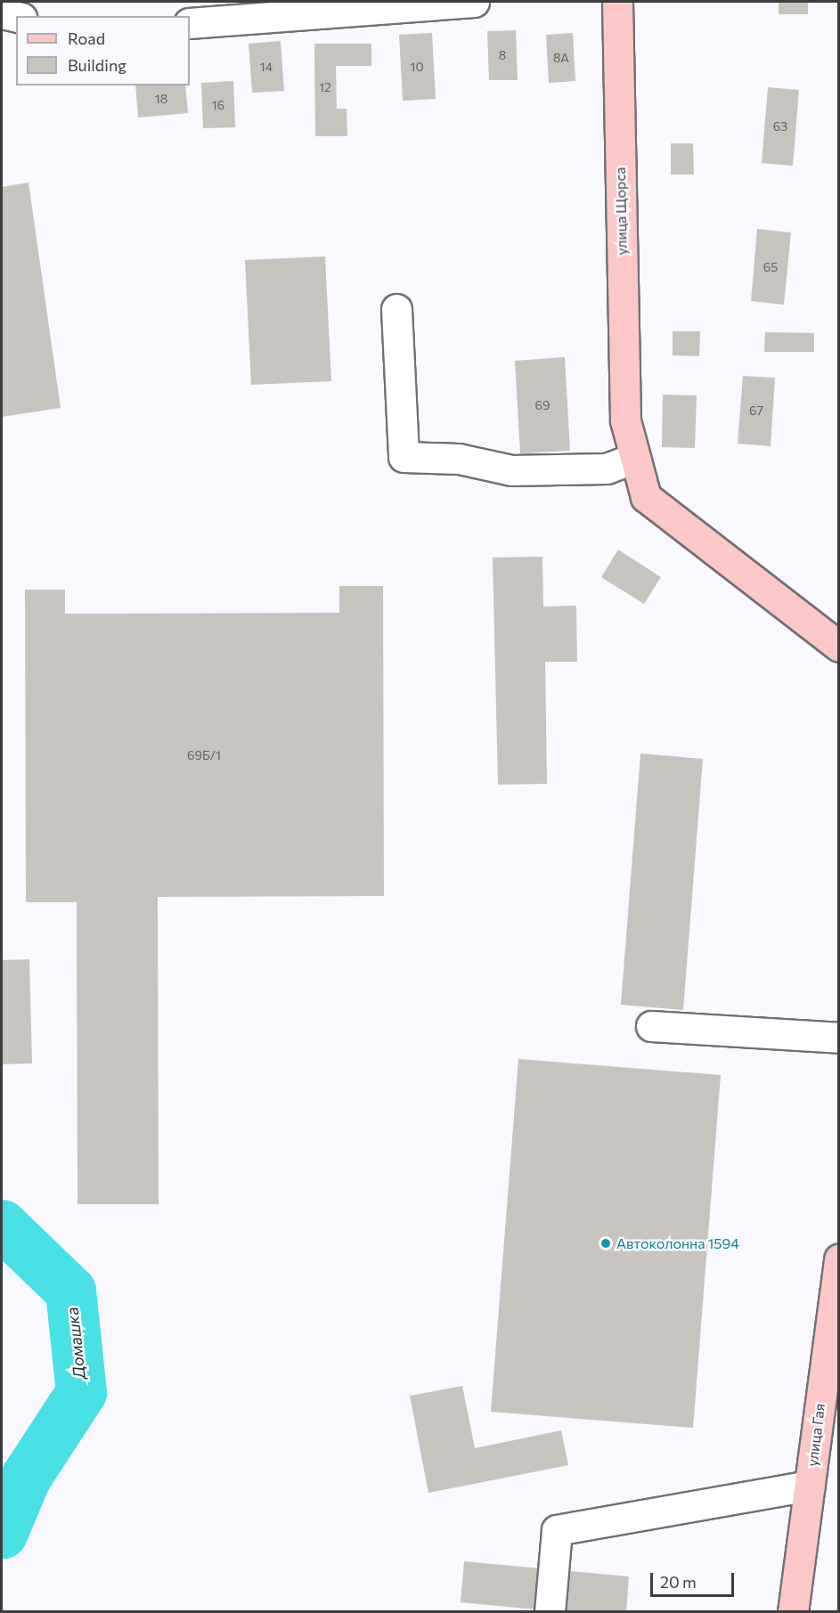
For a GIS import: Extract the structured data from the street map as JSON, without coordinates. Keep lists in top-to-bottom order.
{
  "streets": {
    "main road": ["улица Щорса", "улица Гая"]
  },
  "water": ["Домашка"],
  "places": ["Автоколонна 1594"],
  "house_numbers": [
    "8",
    "8А",
    "14",
    "10",
    "12",
    "18",
    "16",
    "63",
    "65",
    "69",
    "67",
    "69Б/1"
  ],
  "legend": ["Road", "Building"],
  "scale_bar": "20 m"
}
